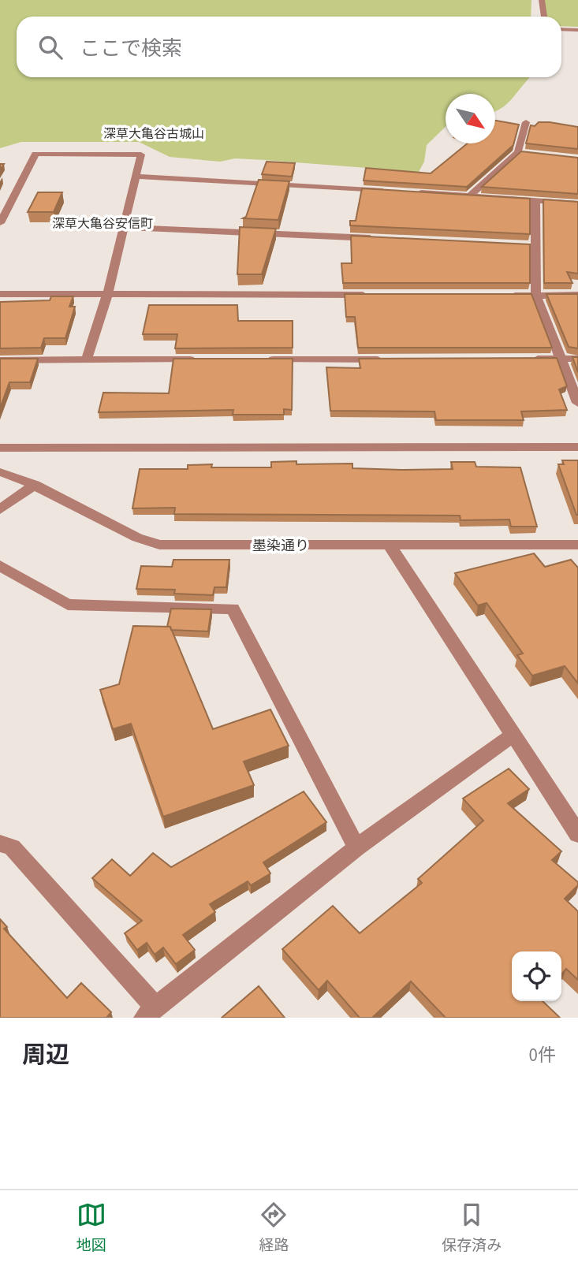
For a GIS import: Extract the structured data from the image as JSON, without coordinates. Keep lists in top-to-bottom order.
{
  "streets": {
    "street": ["墨染通り"]
  },
  "districts": ["深草大亀谷古城山", "深草大亀谷安信町"],
  "north": "bottom right",
  "page": {
    "search": "ここで検索",
    "heading": ["周辺", "0件"],
    "nav": ["地図", "経路", "保存済み"]
  }
}
